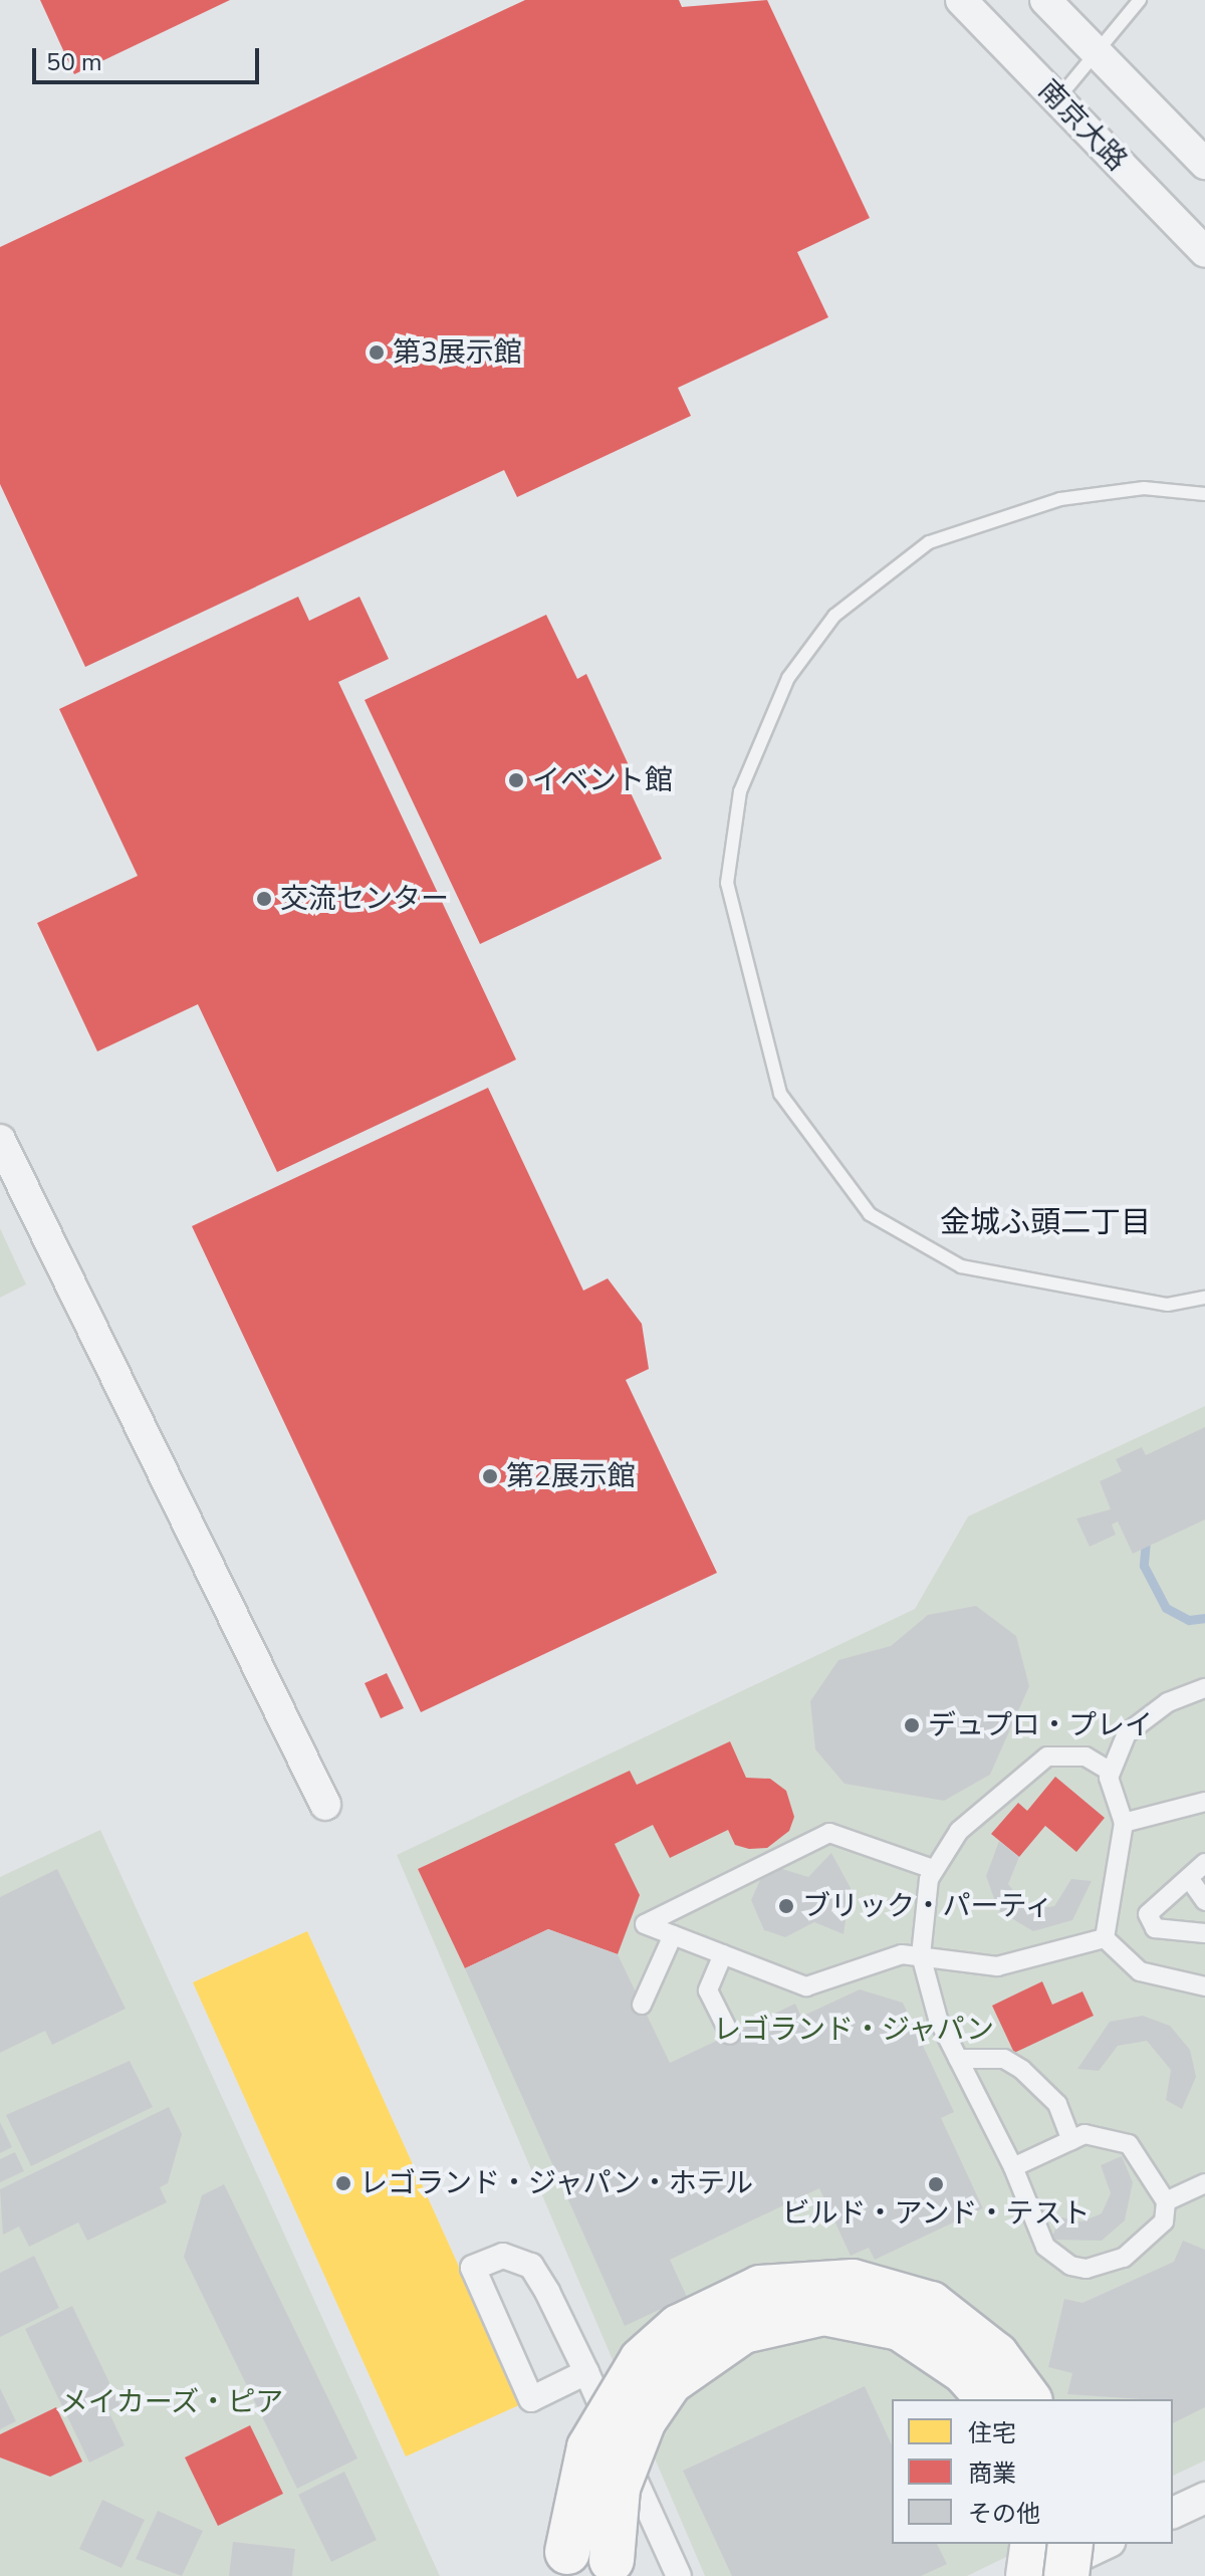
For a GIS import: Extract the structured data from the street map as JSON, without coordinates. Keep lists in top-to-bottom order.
{
  "streets": {
    "street": ["南京大路"]
  },
  "districts": ["金城ふ頭二丁目"],
  "parks": ["レゴランド・ジャパン", "メイカーズ・ピア"],
  "places": [
    "第3展示館",
    "イベント館",
    "交流センター",
    "第2展示館",
    "デュプロ・プレイ",
    "ブリック・パーティ",
    "レゴランド・ジャパン・ホテル",
    "ビルド・アンド・テスト"
  ],
  "legend": ["住宅", "商業", "その他"],
  "scale_bar": "50 m"
}
